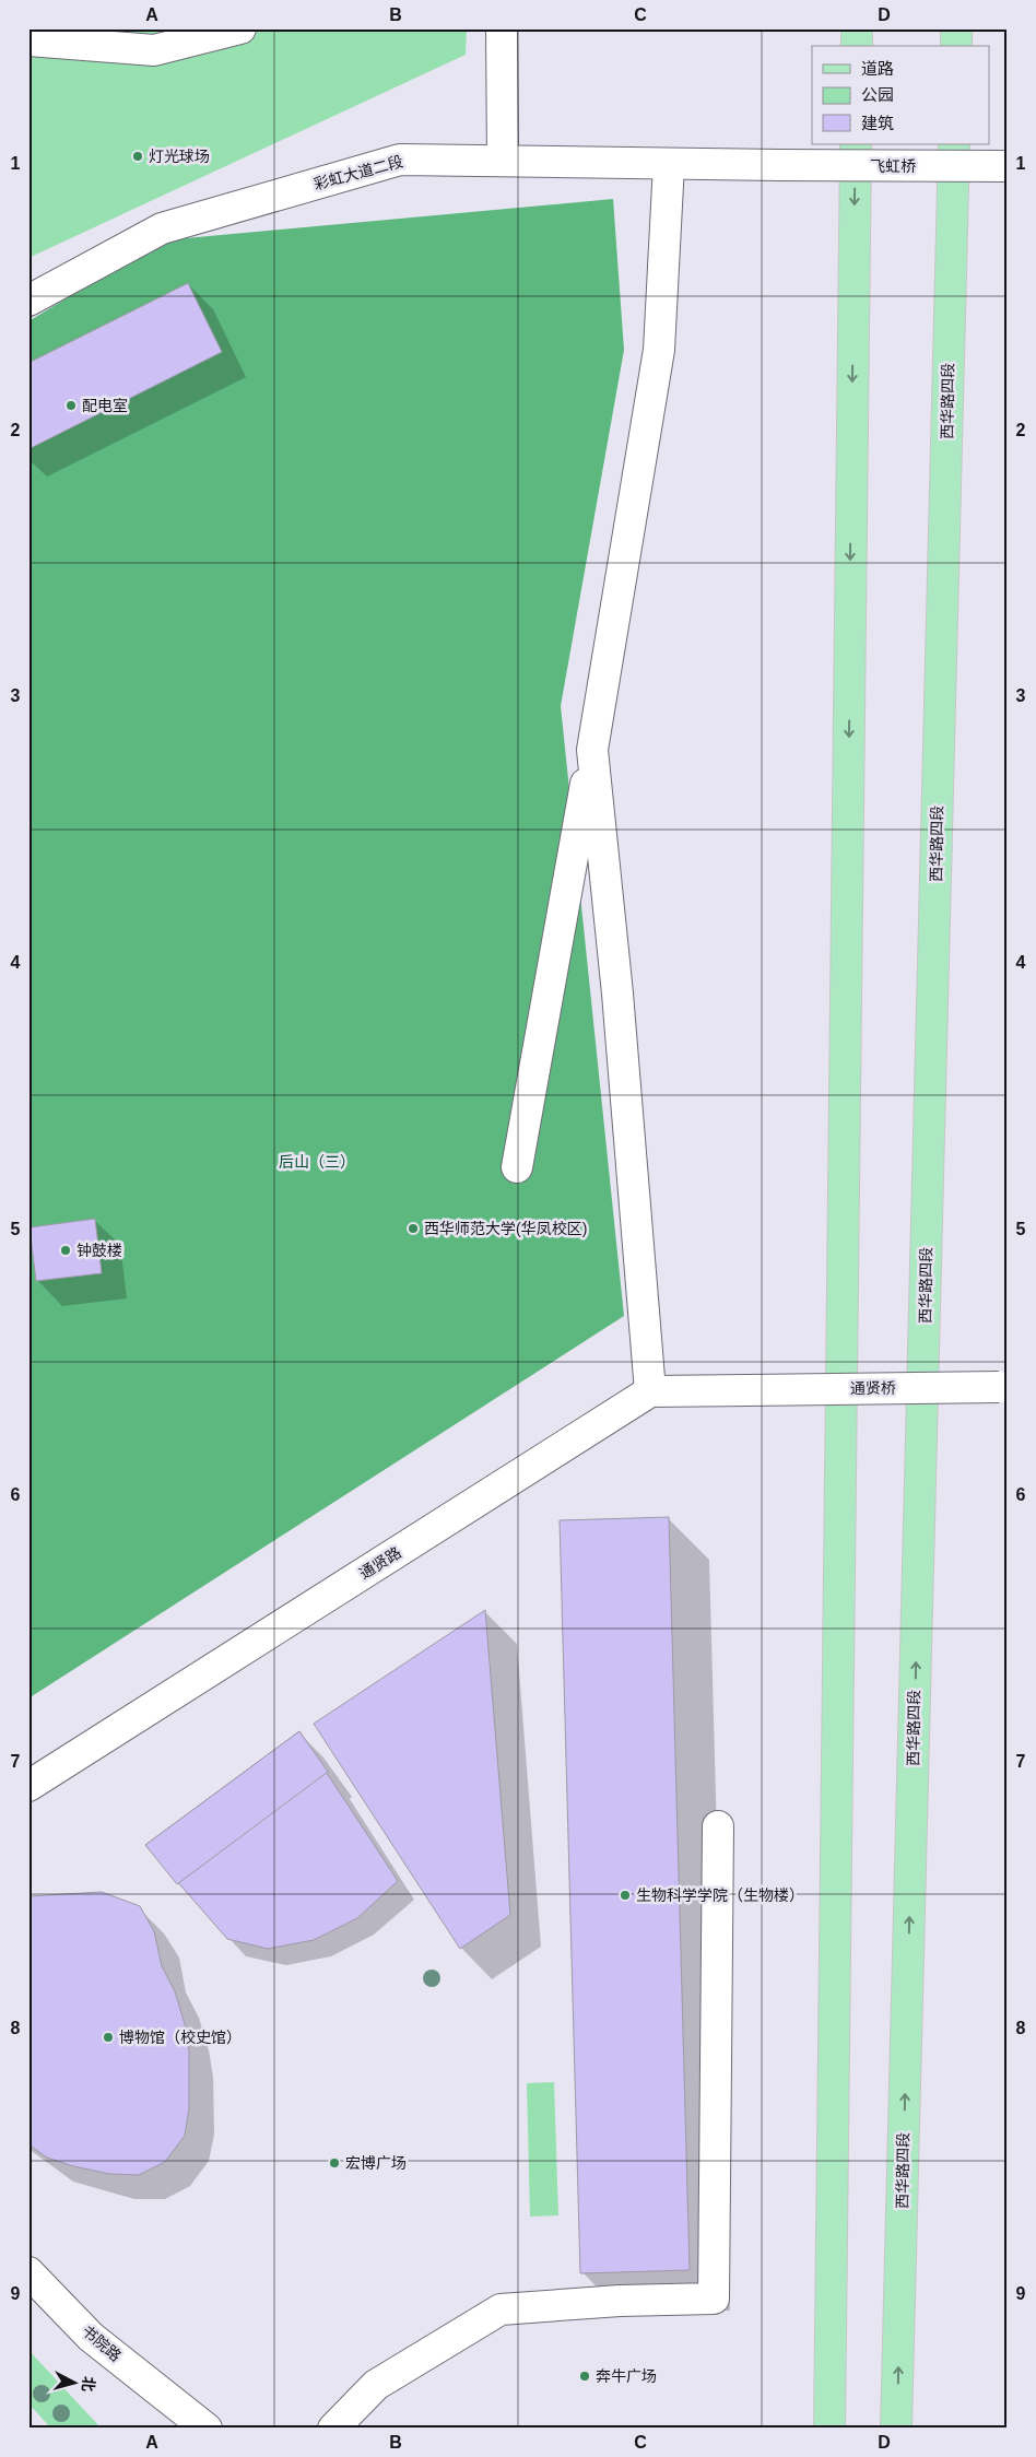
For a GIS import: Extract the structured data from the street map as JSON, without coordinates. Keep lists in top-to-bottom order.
{
  "streets": {
    "main road": ["西华路四段"],
    "street": [
      "飞虹桥",
      "彩虹大道二段",
      "通贤桥",
      "通贤路",
      "书院路"
    ]
  },
  "crossings": [
    ["飞虹桥", "彩虹大道二段"],
    ["通贤桥", "通贤路"]
  ],
  "parks": ["后山（三）"],
  "places": [
    "灯光球场",
    "配电室",
    "西华师范大学(华凤校区)",
    "钟鼓楼",
    "生物科学学院（生物楼）",
    "博物馆（校史馆）",
    "宏博广场",
    "奔牛广场"
  ],
  "legend": ["道路", "公园", "建筑"],
  "north": "right",
  "grid": {
    "columns": [
      "A",
      "B",
      "C",
      "D"
    ],
    "rows": [
      "1",
      "2",
      "3",
      "4",
      "5",
      "6",
      "7",
      "8",
      "9"
    ]
  }
}
